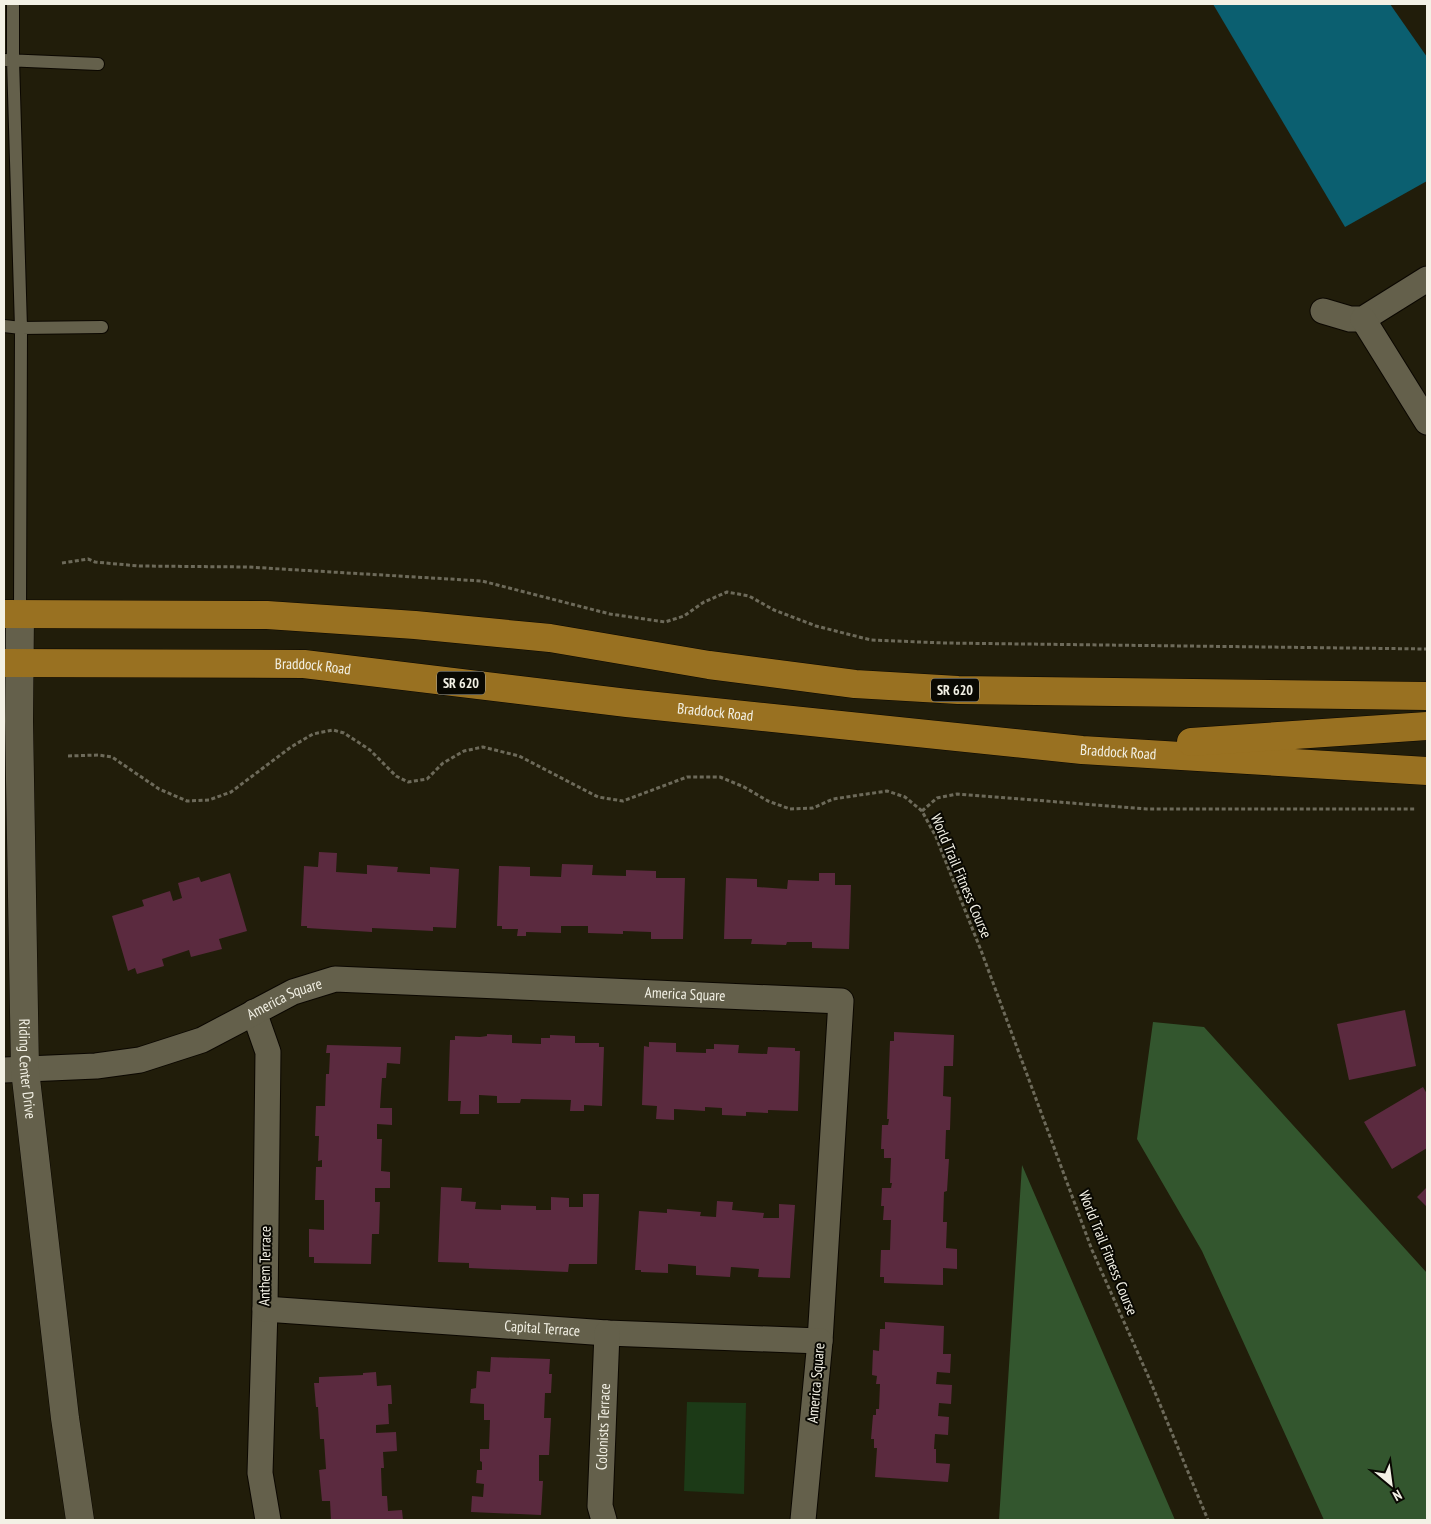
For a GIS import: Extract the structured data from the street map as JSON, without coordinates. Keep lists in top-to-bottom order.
{
  "streets": {
    "main road": ["Braddock Road", "SR 620"],
    "street": [
      "America Square",
      "Riding Center Drive",
      "Anthem Terrace",
      "Capital Terrace",
      "Colonists Terrace"
    ],
    "path": ["World Trail Fitness Course"]
  },
  "crossings": [
    ["Braddock Road", "Riding Center Drive"],
    ["SR 620", "Riding Center Drive"],
    ["America Square", "Riding Center Drive"],
    ["America Square", "Anthem Terrace"],
    ["America Square", "Capital Terrace"],
    ["Anthem Terrace", "Capital Terrace"],
    ["Capital Terrace", "Colonists Terrace"]
  ],
  "north": "bottom right"
}
